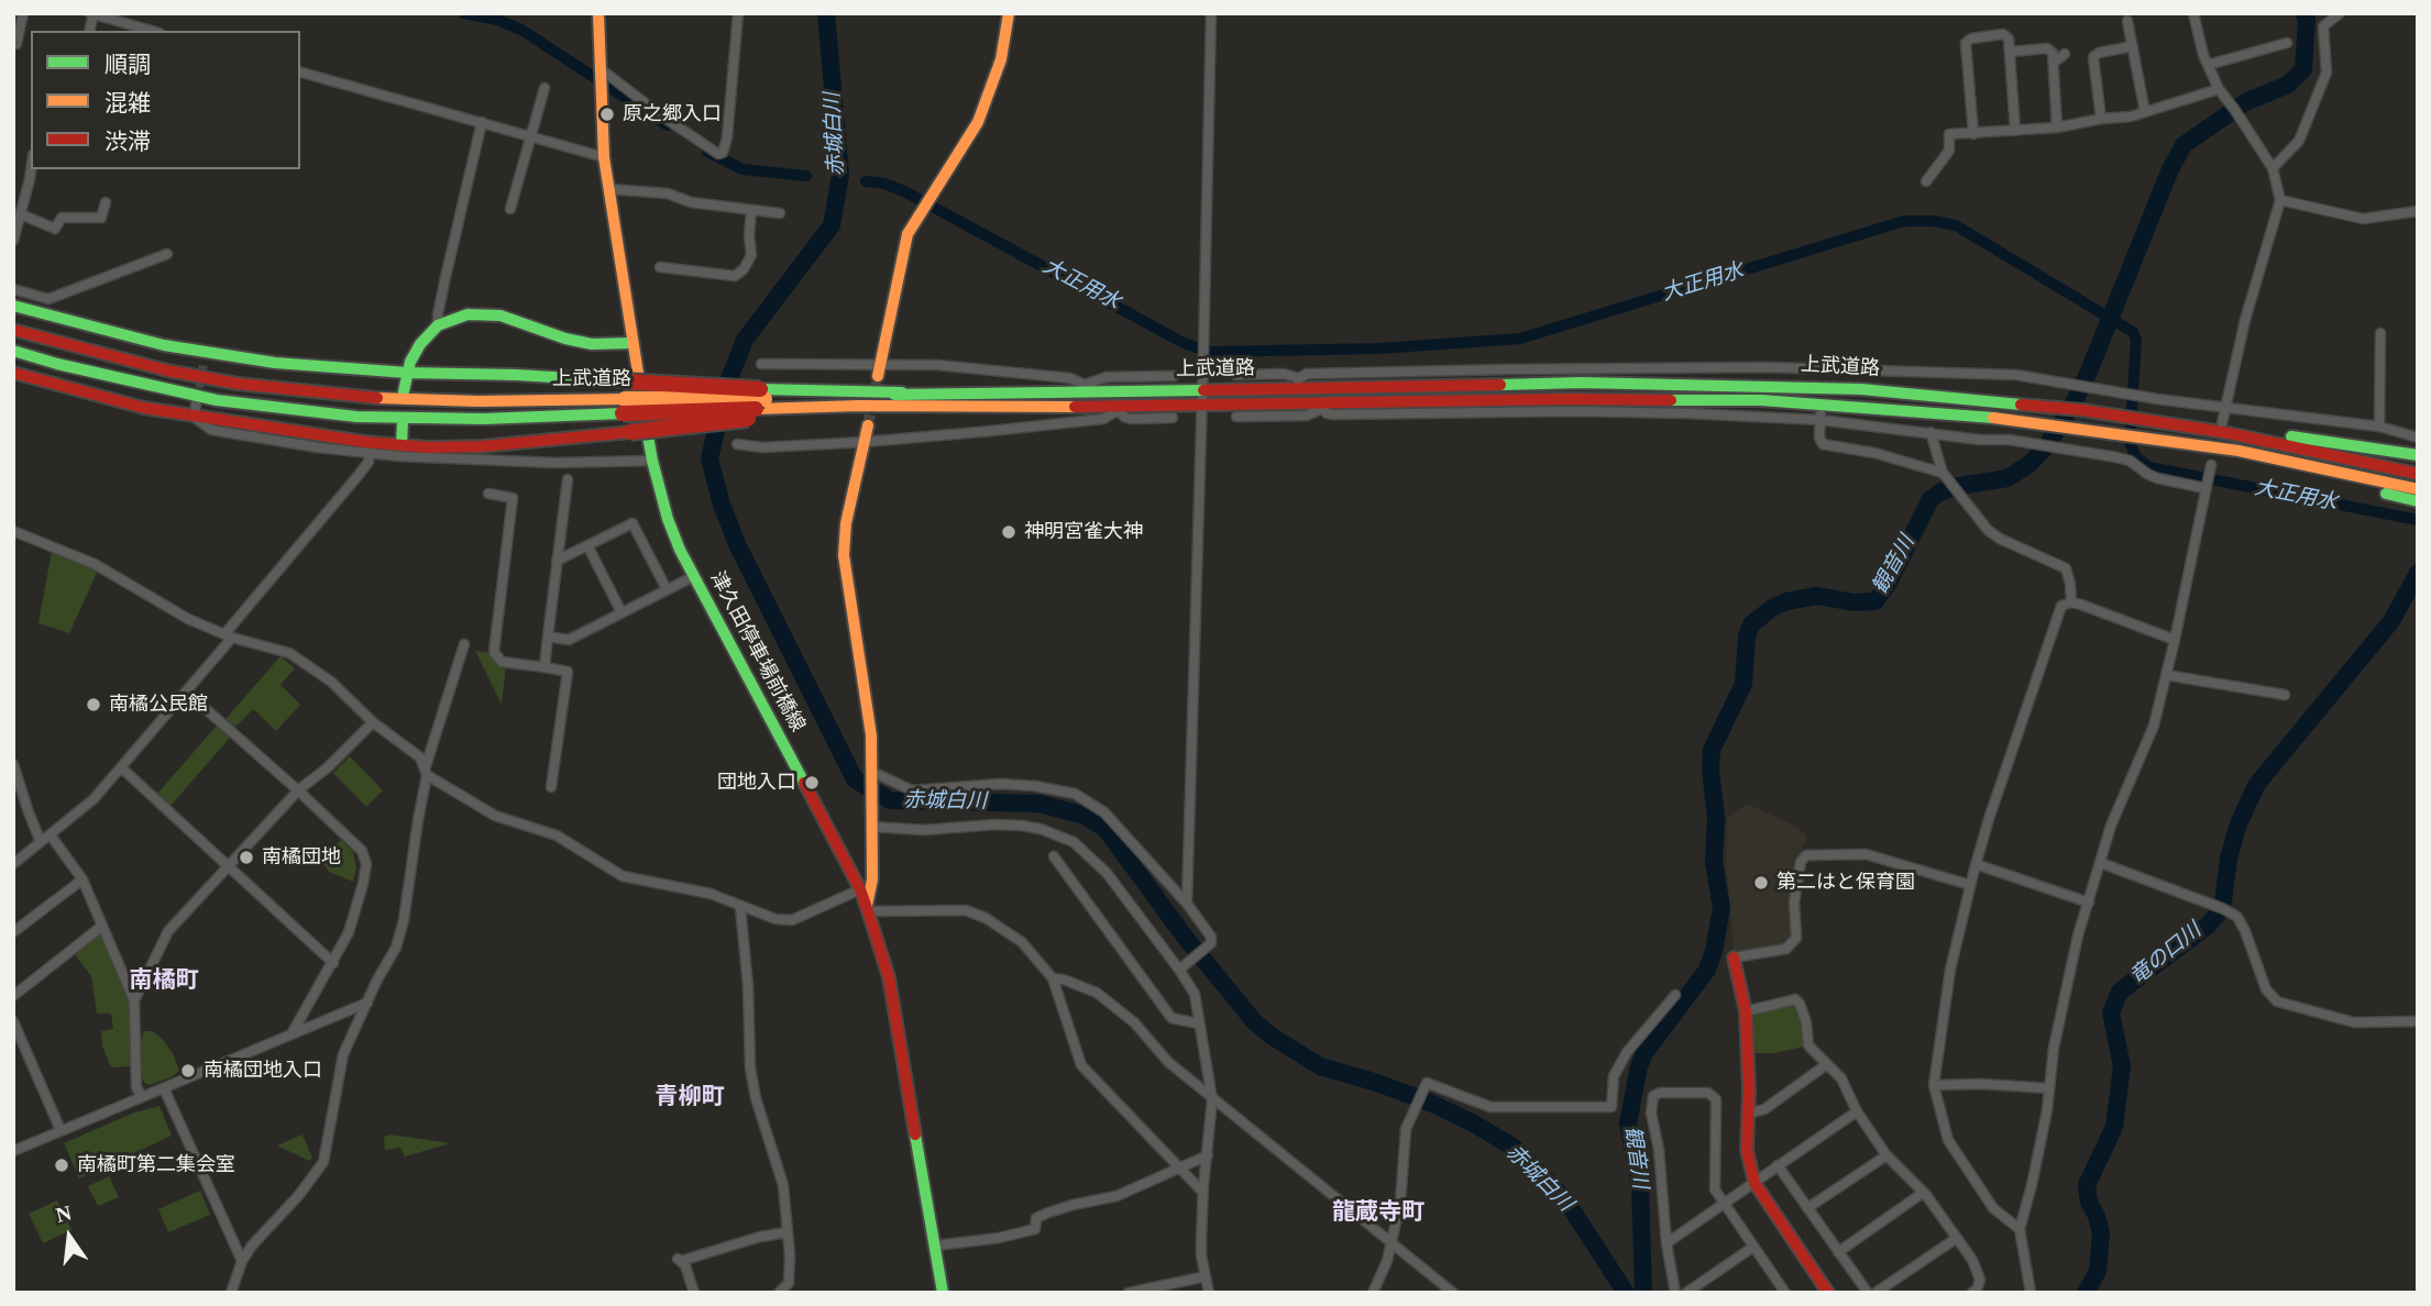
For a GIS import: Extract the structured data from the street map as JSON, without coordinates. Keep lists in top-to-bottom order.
{
  "streets": {
    "main road": ["上武道路", "津久田停車場前橋線"]
  },
  "districts": ["南橘町", "青柳町", "龍蔵寺町"],
  "water": [
    "赤城白川",
    "大正用水",
    "観音川",
    "竜の口川"
  ],
  "places": [
    "原之郷入口",
    "神明宮雀大神",
    "南橘公民館",
    "団地入口",
    "南橘団地",
    "第二はと保育園",
    "南橘団地入口",
    "南橘町第二集会室"
  ],
  "legend": ["順調", "混雑", "渋滞"],
  "north": "top"
}
